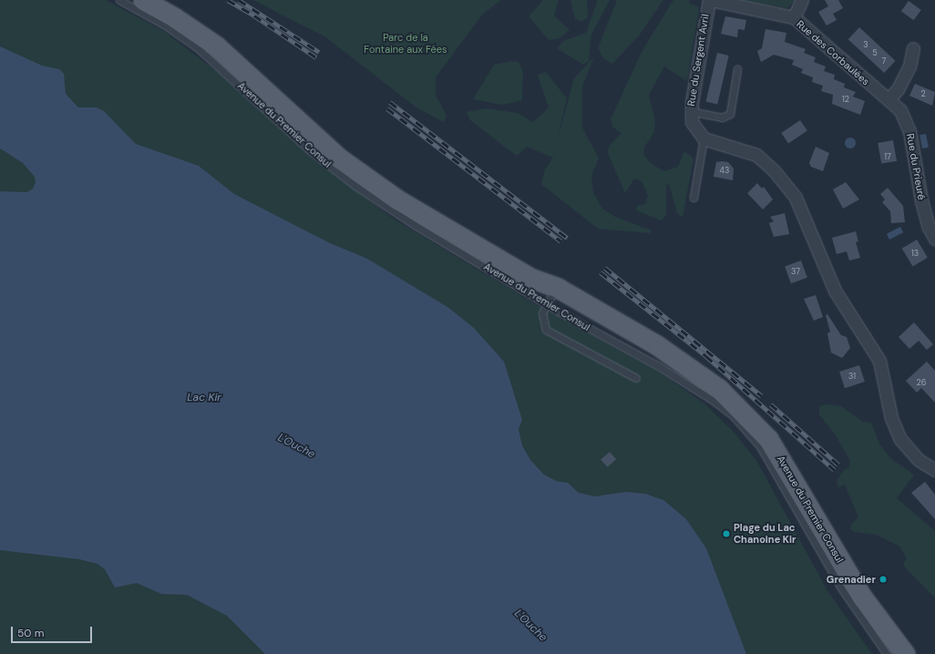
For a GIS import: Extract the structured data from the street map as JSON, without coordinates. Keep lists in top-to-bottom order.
{
  "streets": {
    "main road": ["Avenue du Premier Consul"],
    "street": ["Rue des Corbaulées", "Rue du Sergent Avril", "Rue du Prieuré"]
  },
  "crossings": [
    ["Rue des Corbaulées", "Rue du Sergent Avril"],
    ["Rue des Corbaulées", "Rue du Prieuré"]
  ],
  "water": ["Lac Kir", "L'Ouche"],
  "parks": ["Parc de la Fontaine aux Fées"],
  "places": ["Plage du Lac Chanoine Kir", "Grenadier"],
  "house_numbers": [
    "3",
    "5",
    "7",
    "2",
    "12",
    "17",
    "43",
    "13",
    "37",
    "31",
    "26"
  ],
  "scale_bar": "50 m"
}
